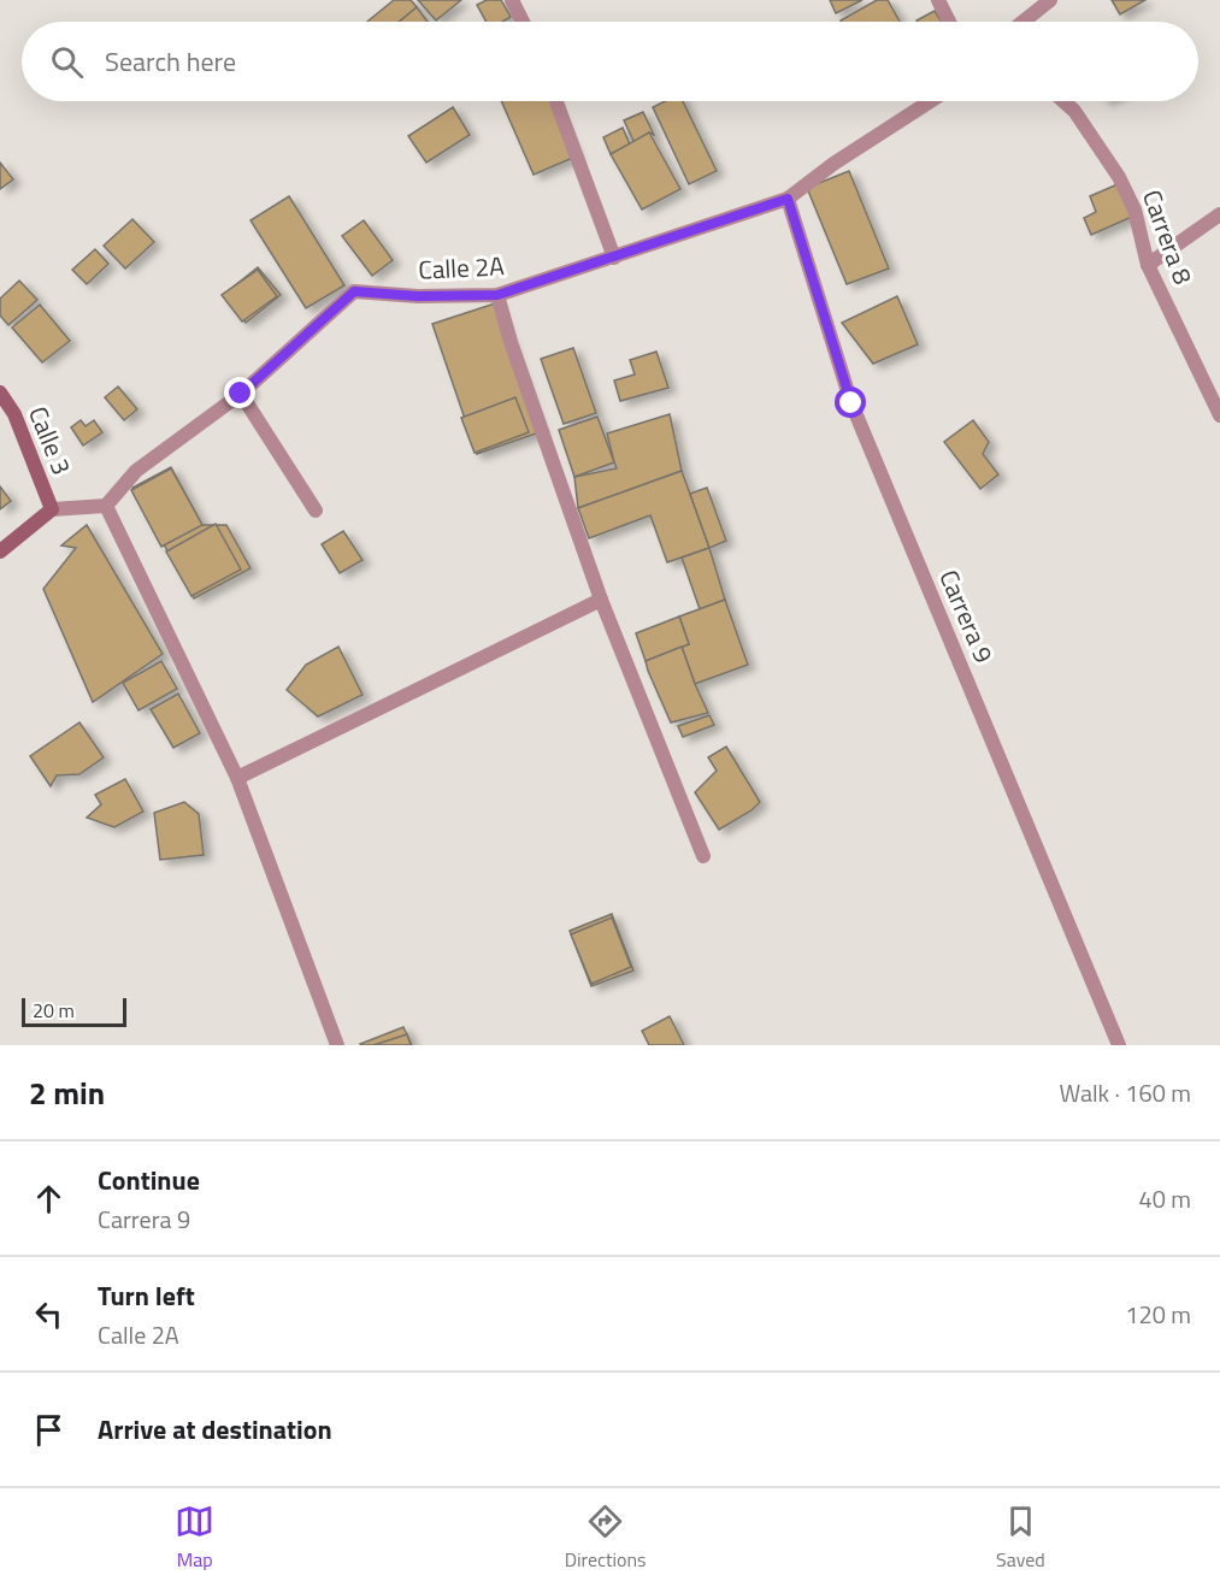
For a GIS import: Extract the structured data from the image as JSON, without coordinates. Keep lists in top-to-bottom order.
{
  "streets": {
    "street": [
      "Carrera 8",
      "Calle 2A",
      "Calle 3",
      "Carrera 9"
    ]
  },
  "crossings": [
    ["Calle 2A", "Carrera 9"]
  ],
  "scale_bar": "20 m",
  "page": {
    "search": "Search here",
    "scale": "20 m",
    "heading": ["2 min", "Walk · 160 m"],
    "list": [
      ["Continue", "Carrera 9", "40 m"],
      ["Turn left", "Calle 2A", "120 m"],
      "Arrive at destination"
    ],
    "nav": ["Map", "Directions", "Saved"]
  }
}
